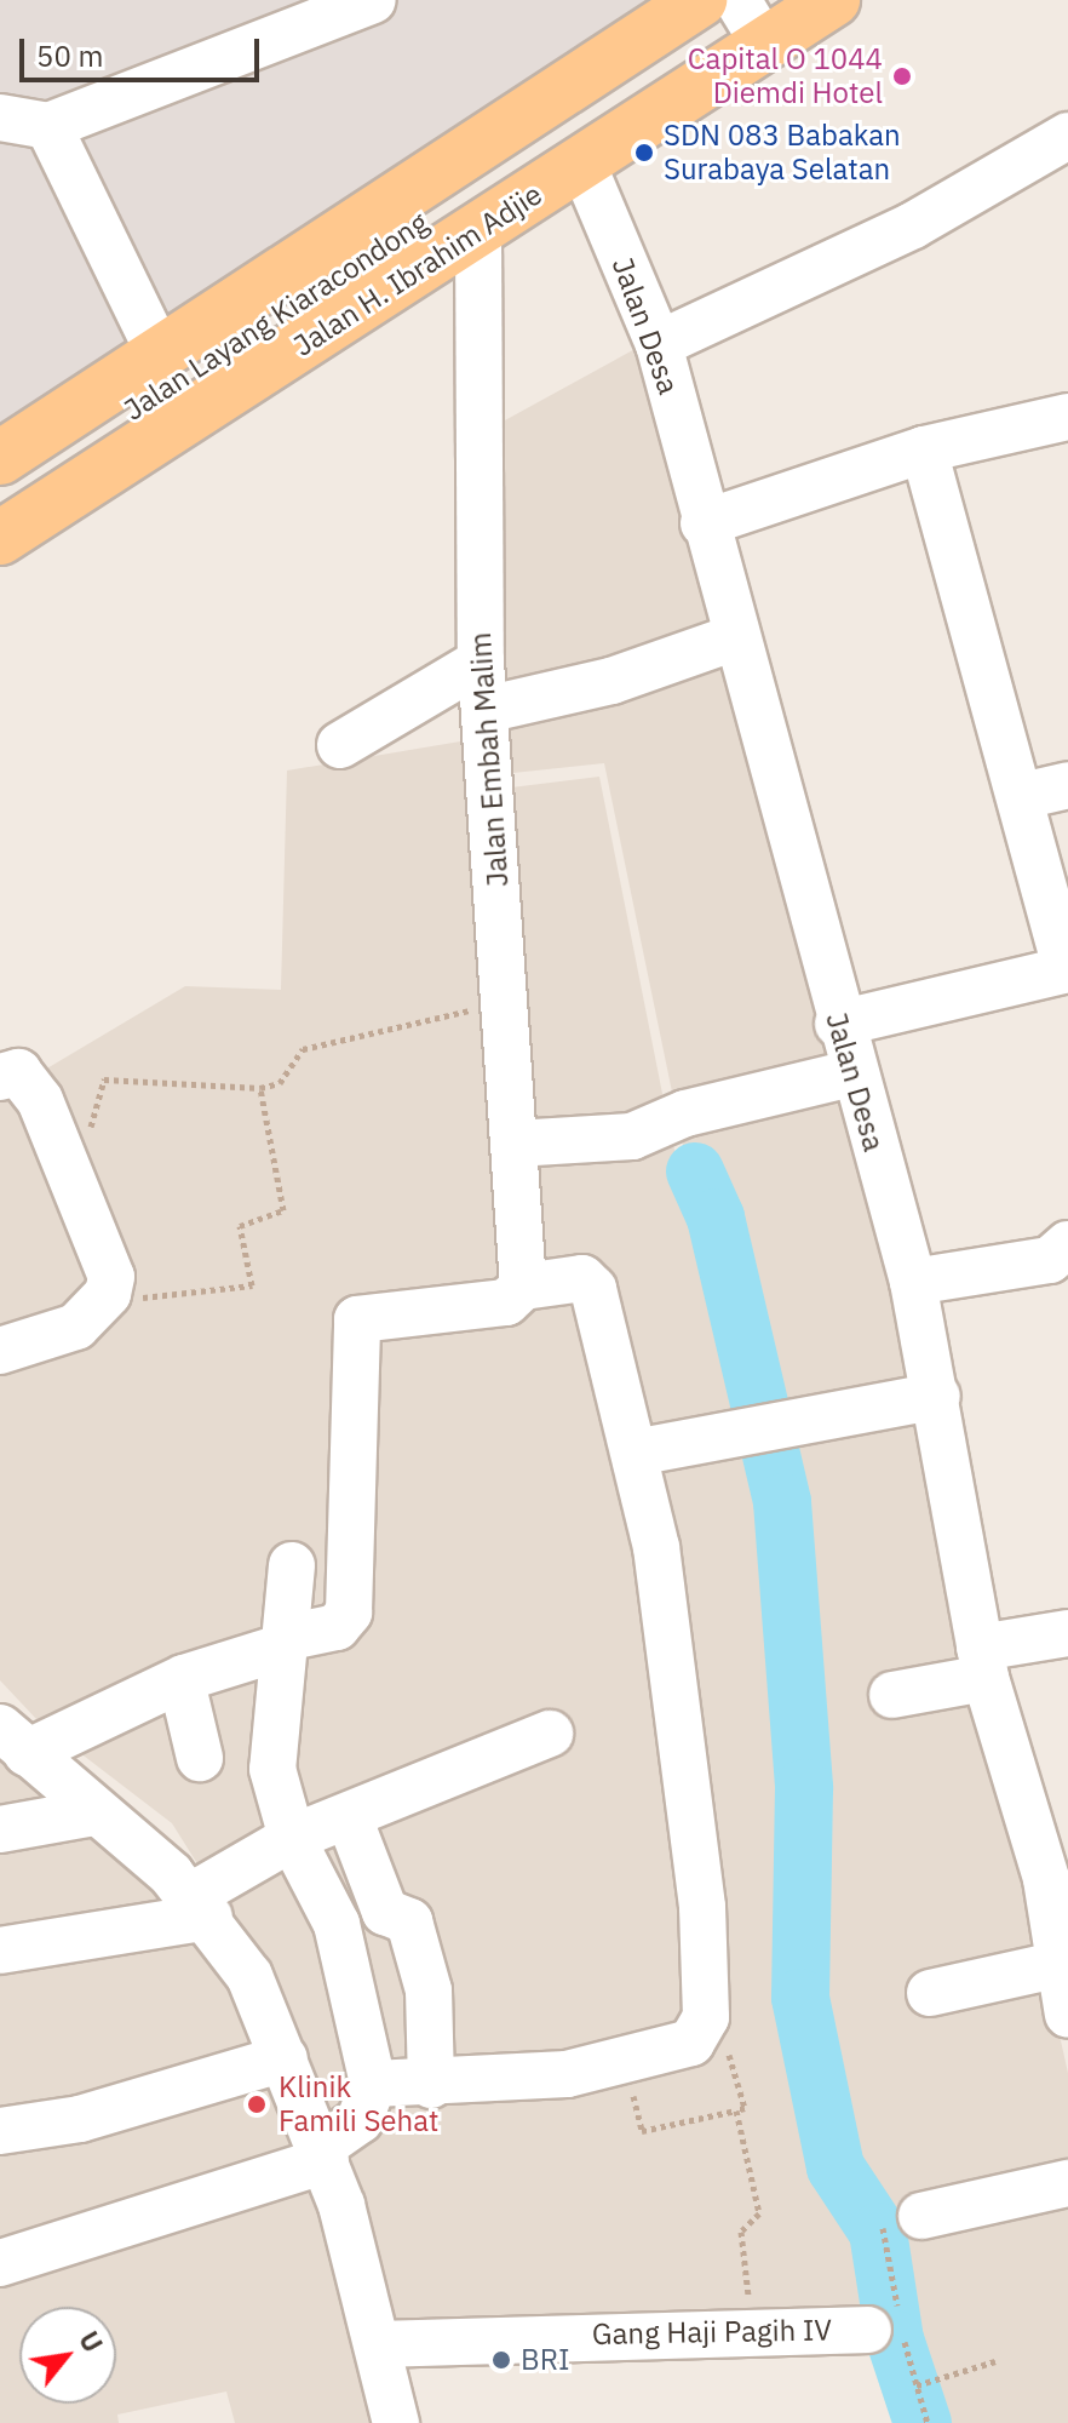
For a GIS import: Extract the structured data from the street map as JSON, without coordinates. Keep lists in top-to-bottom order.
{
  "streets": {
    "main road": ["Jalan H. Ibrahim Adjie", "Jalan Layang Kiaracondong"],
    "street": ["Jalan Desa", "Jalan Embah Malim", "Gang Haji Pagih IV"]
  },
  "crossings": [
    ["Jalan H. Ibrahim Adjie", "Jalan Layang Kiaracondong"],
    ["Jalan H. Ibrahim Adjie", "Jalan Desa"],
    ["Jalan H. Ibrahim Adjie", "Jalan Embah Malim"],
    ["Jalan Layang Kiaracondong", "Jalan Desa"]
  ],
  "places": [
    "Capital O 1044 Diemdi Hotel",
    "SDN 083 Babakan Surabaya Selatan",
    "Klinik Famili Sehat",
    "BRI"
  ],
  "scale_bar": "50 m",
  "north": "top right"
}
